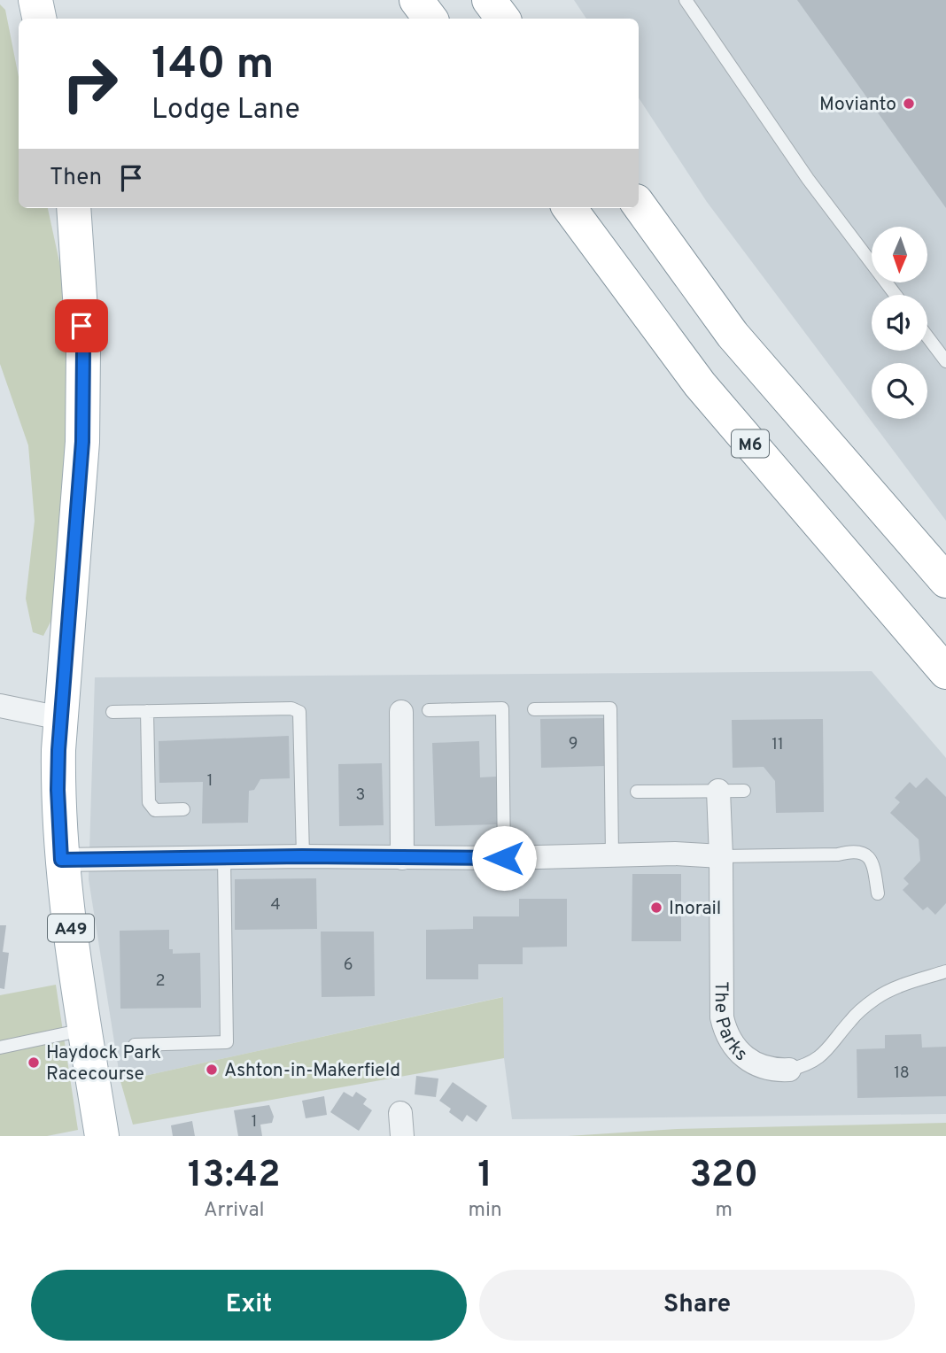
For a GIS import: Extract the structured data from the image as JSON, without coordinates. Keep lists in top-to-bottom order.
{
  "streets": {
    "main road": ["M6", "A49"],
    "street": ["The Parks"]
  },
  "places": [
    "Movianto",
    "Inorail",
    "Haydock Park Racecourse",
    "Ashton-in-Makerfield"
  ],
  "house_numbers": [
    "9",
    "11",
    "1",
    "3",
    "4",
    "6",
    "2",
    "18",
    "1"
  ],
  "north": "bottom",
  "page": {
    "turn": ["140 m", "Lodge Lane"],
    "then": "Then",
    "eta": [
      "13:42",
      "Arrival",
      "1",
      "min",
      "320",
      "m"
    ],
    "buttons": ["Exit", "Share"]
  }
}
